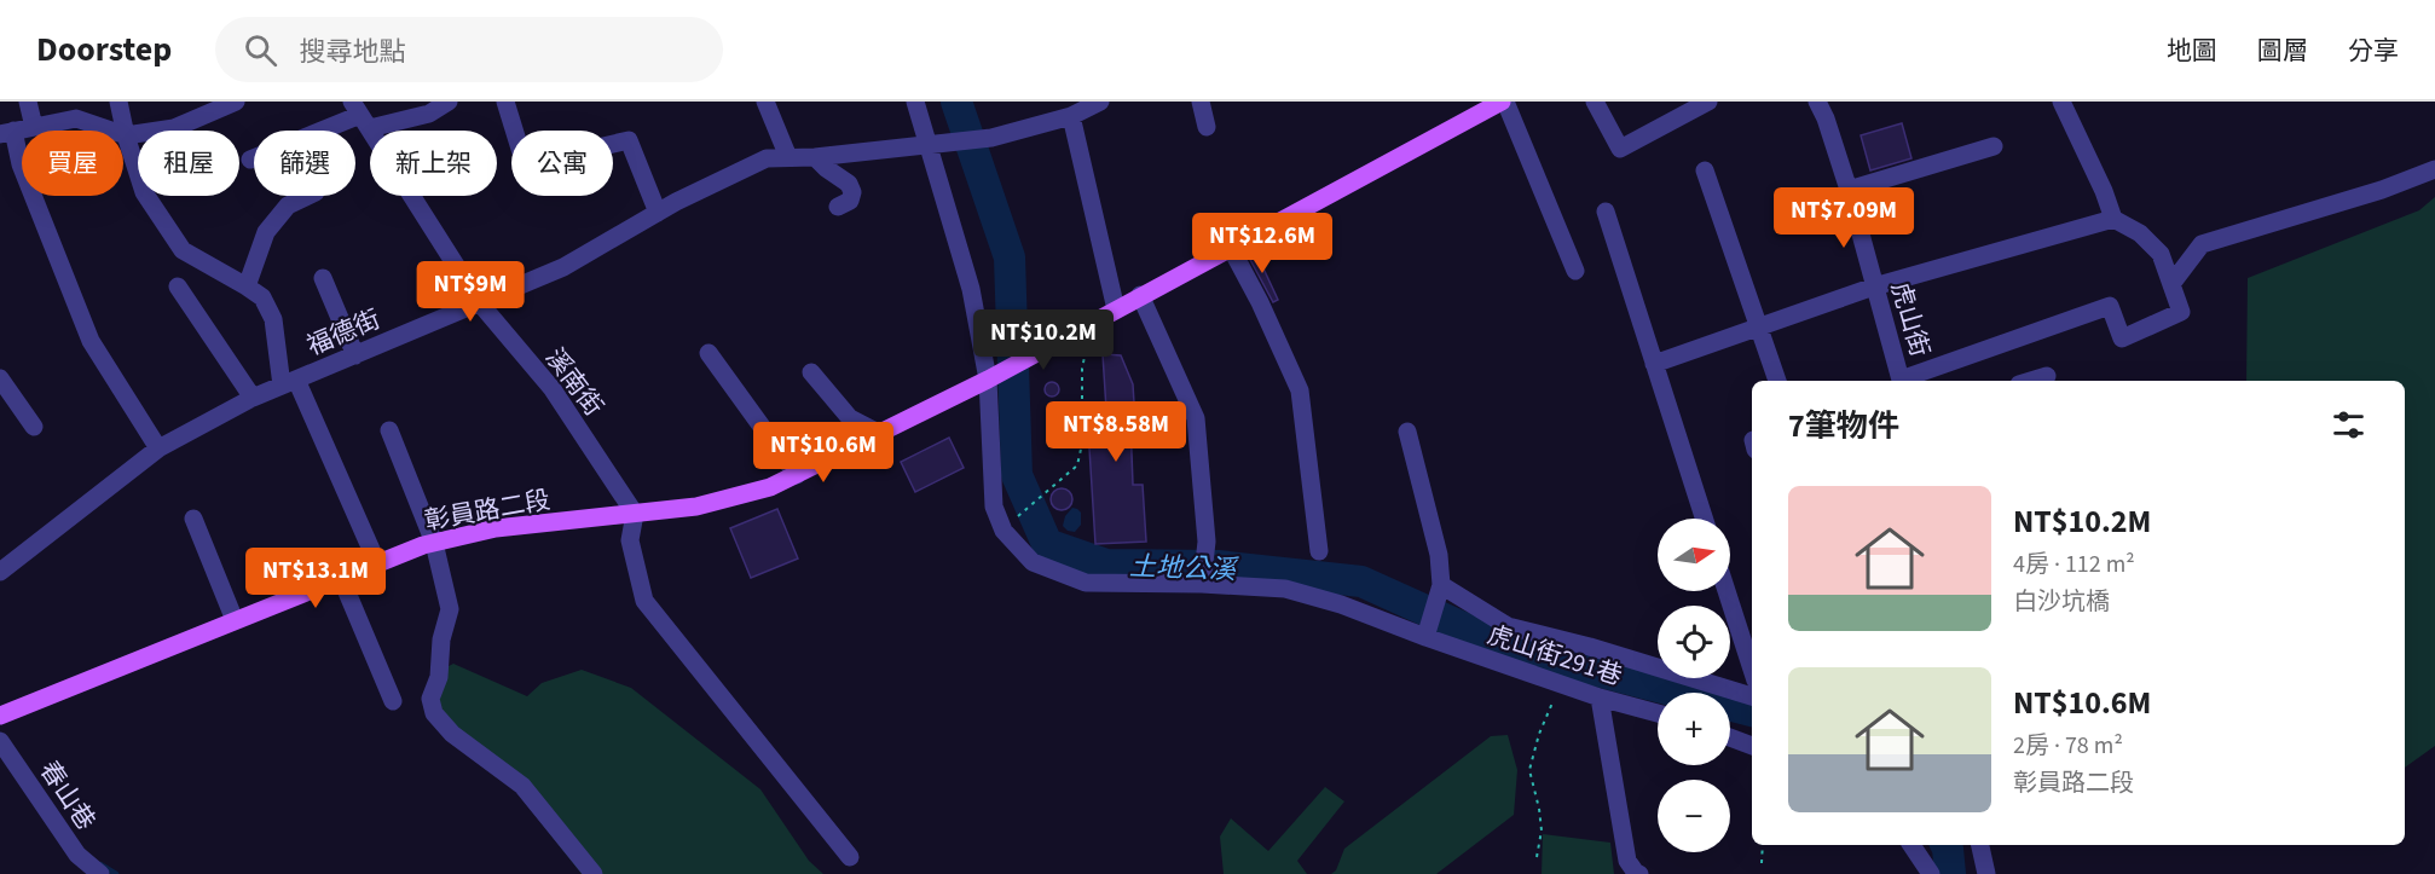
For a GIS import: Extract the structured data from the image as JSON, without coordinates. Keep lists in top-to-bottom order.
{
  "streets": {
    "main road": ["彰員路二段"],
    "street": [
      "虎山街",
      "福德街",
      "溪南街",
      "虎山街291巷",
      "春山巷"
    ]
  },
  "crossings": [
    ["福德街", "溪南街"],
    ["福德街", "虎山街291巷"],
    ["溪南街", "彰員路二段"],
    ["彰員路二段", "虎山街291巷"]
  ],
  "water": ["土地公溪"],
  "north": "right",
  "page": {
    "header": "Doorstep",
    "search": "搜尋地點",
    "nav": ["地圖", "圖層", "分享"],
    "chip": [
      "買屋",
      "租屋",
      "篩選",
      "新上架",
      "公寓"
    ],
    "price": [
      "NT$7.09M",
      "NT$12.6M",
      "NT$9M",
      "NT$10.2M",
      "NT$8.58M",
      "NT$10.6M",
      "NT$13.1M"
    ],
    "heading": "7筆物件",
    "list": [
      {
        "name": "NT$10.2M",
        "note": "4房 · 112 m² · 白沙坑橋"
      },
      {
        "name": "NT$10.6M",
        "note": "2房 · 78 m² · 彰員路二段"
      }
    ],
    "map_buttons": ["+", "−"]
  }
}
